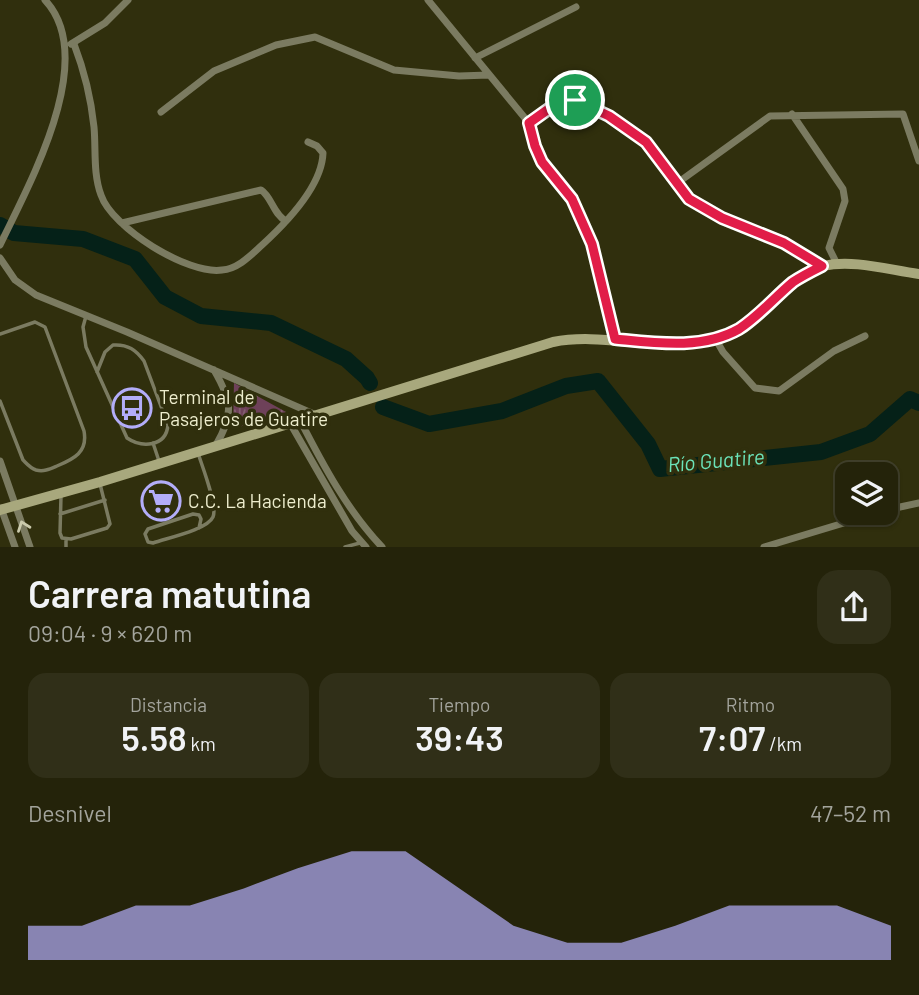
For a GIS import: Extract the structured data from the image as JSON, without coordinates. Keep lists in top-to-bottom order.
{
  "water": ["Río Guatire"],
  "places": {
    "bus stop": ["Terminal de Pasajeros de Guatire"],
    "supermarket": ["C.C. La Hacienda"]
  },
  "page": {
    "heading": ["Carrera matutina", "09:04 · 9 × 620 m"],
    "stats": [
      ["Distancia", "5.58 km"],
      ["Tiempo", "39:43"],
      ["Ritmo", "7:07 /km"]
    ],
    "chart": ["Desnivel", "47–52 m"]
  }
}
